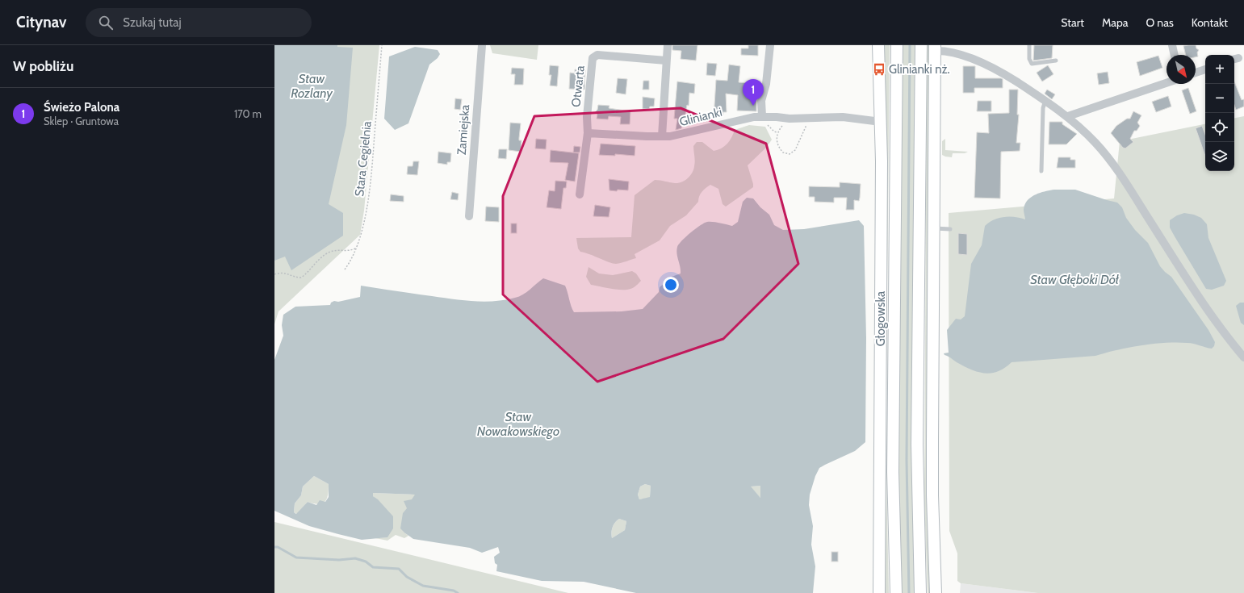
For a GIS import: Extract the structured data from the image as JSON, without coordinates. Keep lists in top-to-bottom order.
{
  "streets": {
    "main road": ["Głogowska"],
    "street": ["Otwarta", "Glinianki", "Zamiejska"],
    "path": ["Stara Cegielnia"]
  },
  "crossings": [
    ["Otwarta", "Glinianki"],
    ["Glinianki", "Głogowska"]
  ],
  "water": ["Staw Rozlany", "Staw Głęboki Dół", "Staw Nowakowskiego"],
  "places": {
    "bus stop": ["Glinianki nż."]
  },
  "north": "bottom right",
  "page": {
    "header": "Citynav",
    "search": "Szukaj tutaj",
    "nav": [
      "Start",
      "Mapa",
      "O nas",
      "Kontakt"
    ],
    "heading": "W pobliżu",
    "map_buttons": ["+", "−"],
    "pins": "1",
    "list": [
      {
        "mark": "1",
        "name": "Świeżo Palona",
        "note": "Sklep · Gruntowa",
        "value": "170 m"
      }
    ]
  }
}
